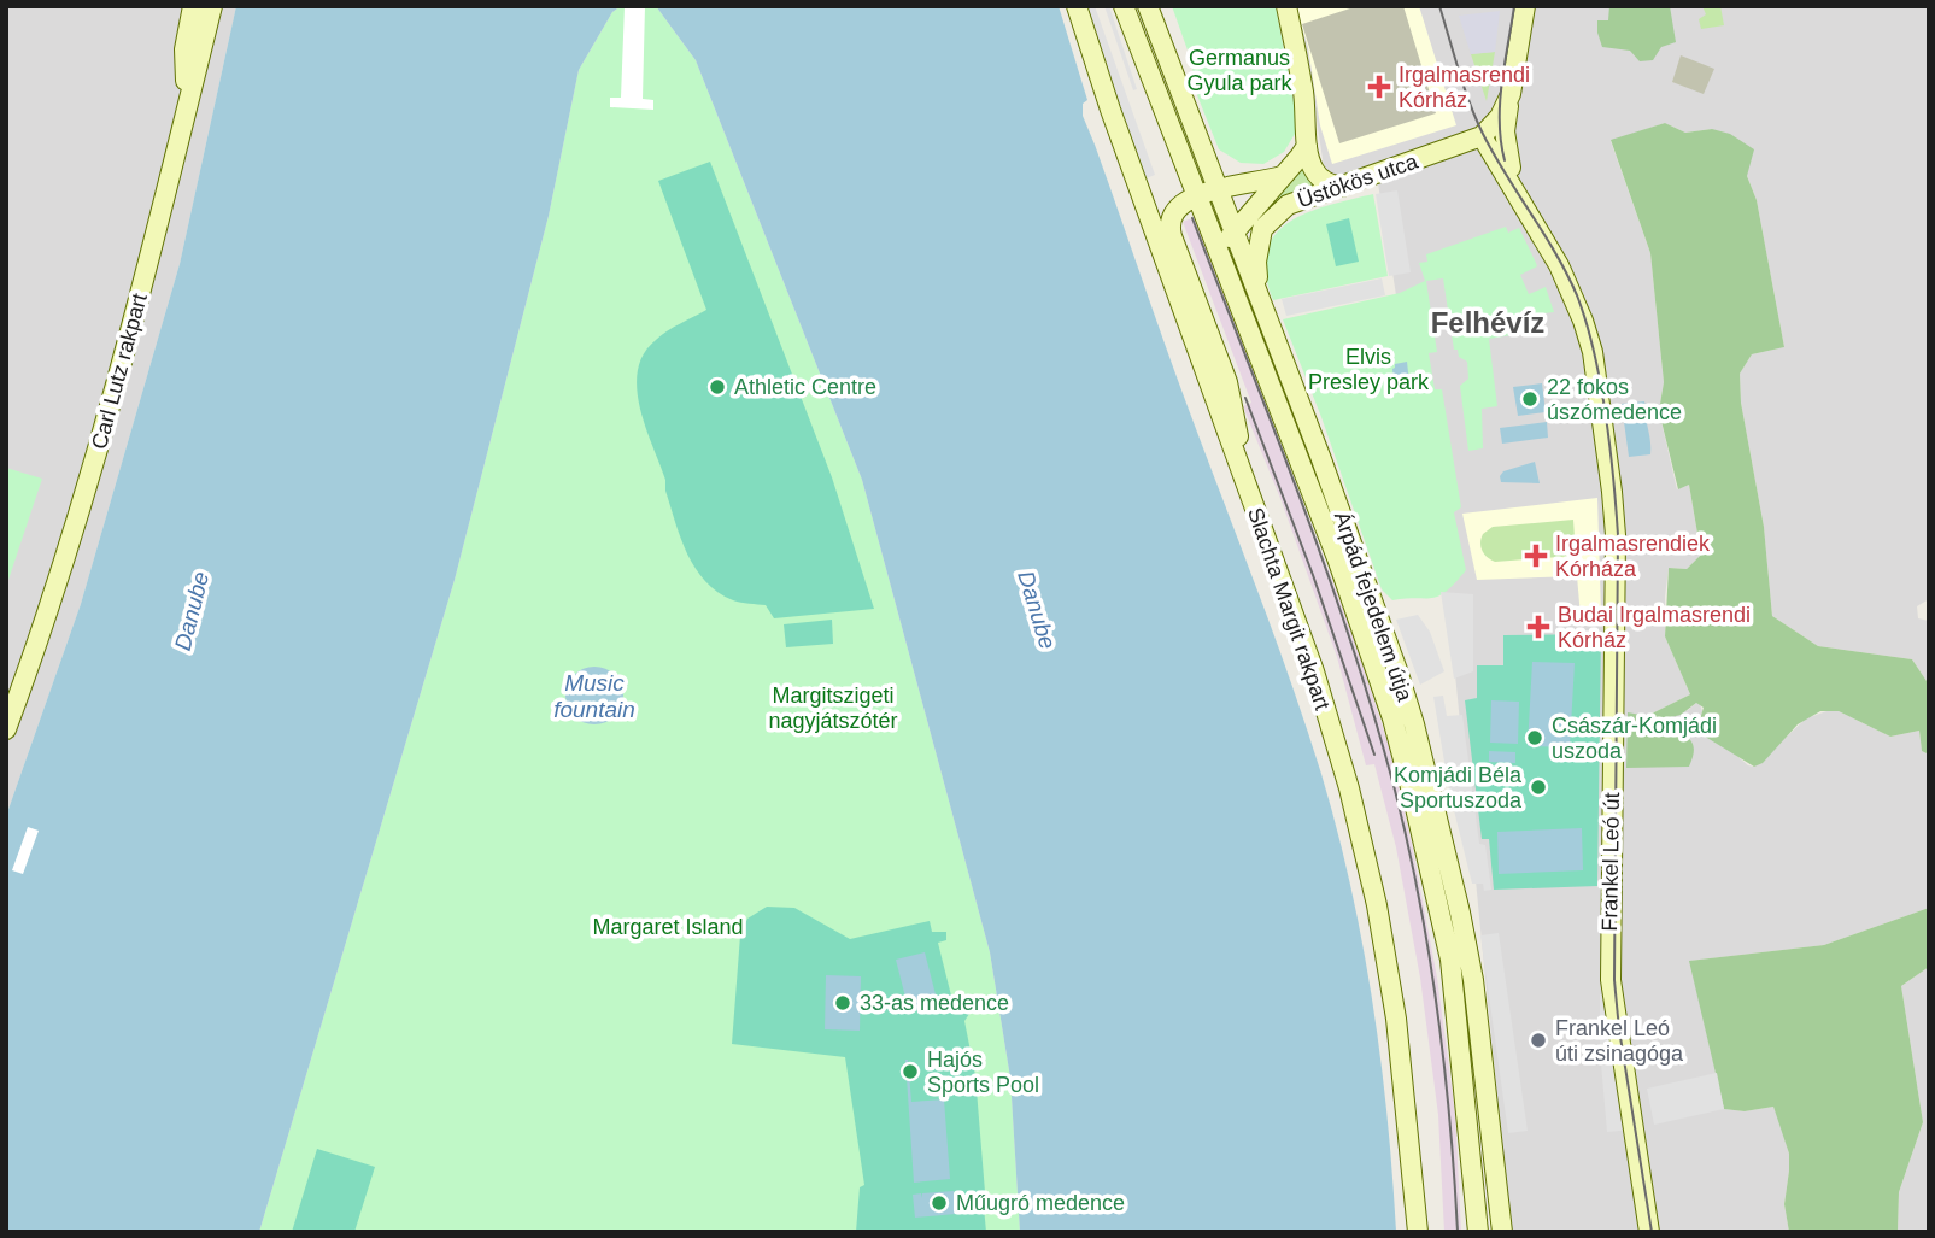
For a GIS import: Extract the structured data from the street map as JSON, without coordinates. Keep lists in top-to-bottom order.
{
  "streets": {
    "main road": [
      "Üstökös utca",
      "Carl Lutz rakpart",
      "Árpád fejedelem útja",
      "Slachta Margit rakpart",
      "Frankel Leó út"
    ]
  },
  "crossings": [
    ["Üstökös utca", "Árpád fejedelem útja"],
    ["Üstökös utca", "Frankel Leó út"]
  ],
  "districts": ["Felhévíz"],
  "water": ["Danube", "Music fountain"],
  "parks": [
    "Germanus Gyula park",
    "Elvis Presley park",
    "Margitszigeti nagyjátszótér",
    "Margaret Island"
  ],
  "places": {
    "health": ["Irgalmasrendi Kórház", "Irgalmasrendiek Kórháza", "Budai Irgalmasrendi Kórház"],
    "other": [
      "Athletic Centre",
      "22 fokos úszómedence",
      "Császár-Komjádi uszoda",
      "Komjádi Béla Sportuszoda",
      "33-as medence",
      "Frankel Leó úti zsinagóga",
      "Hajós Sports Pool",
      "Műugró medence"
    ]
  }
}
